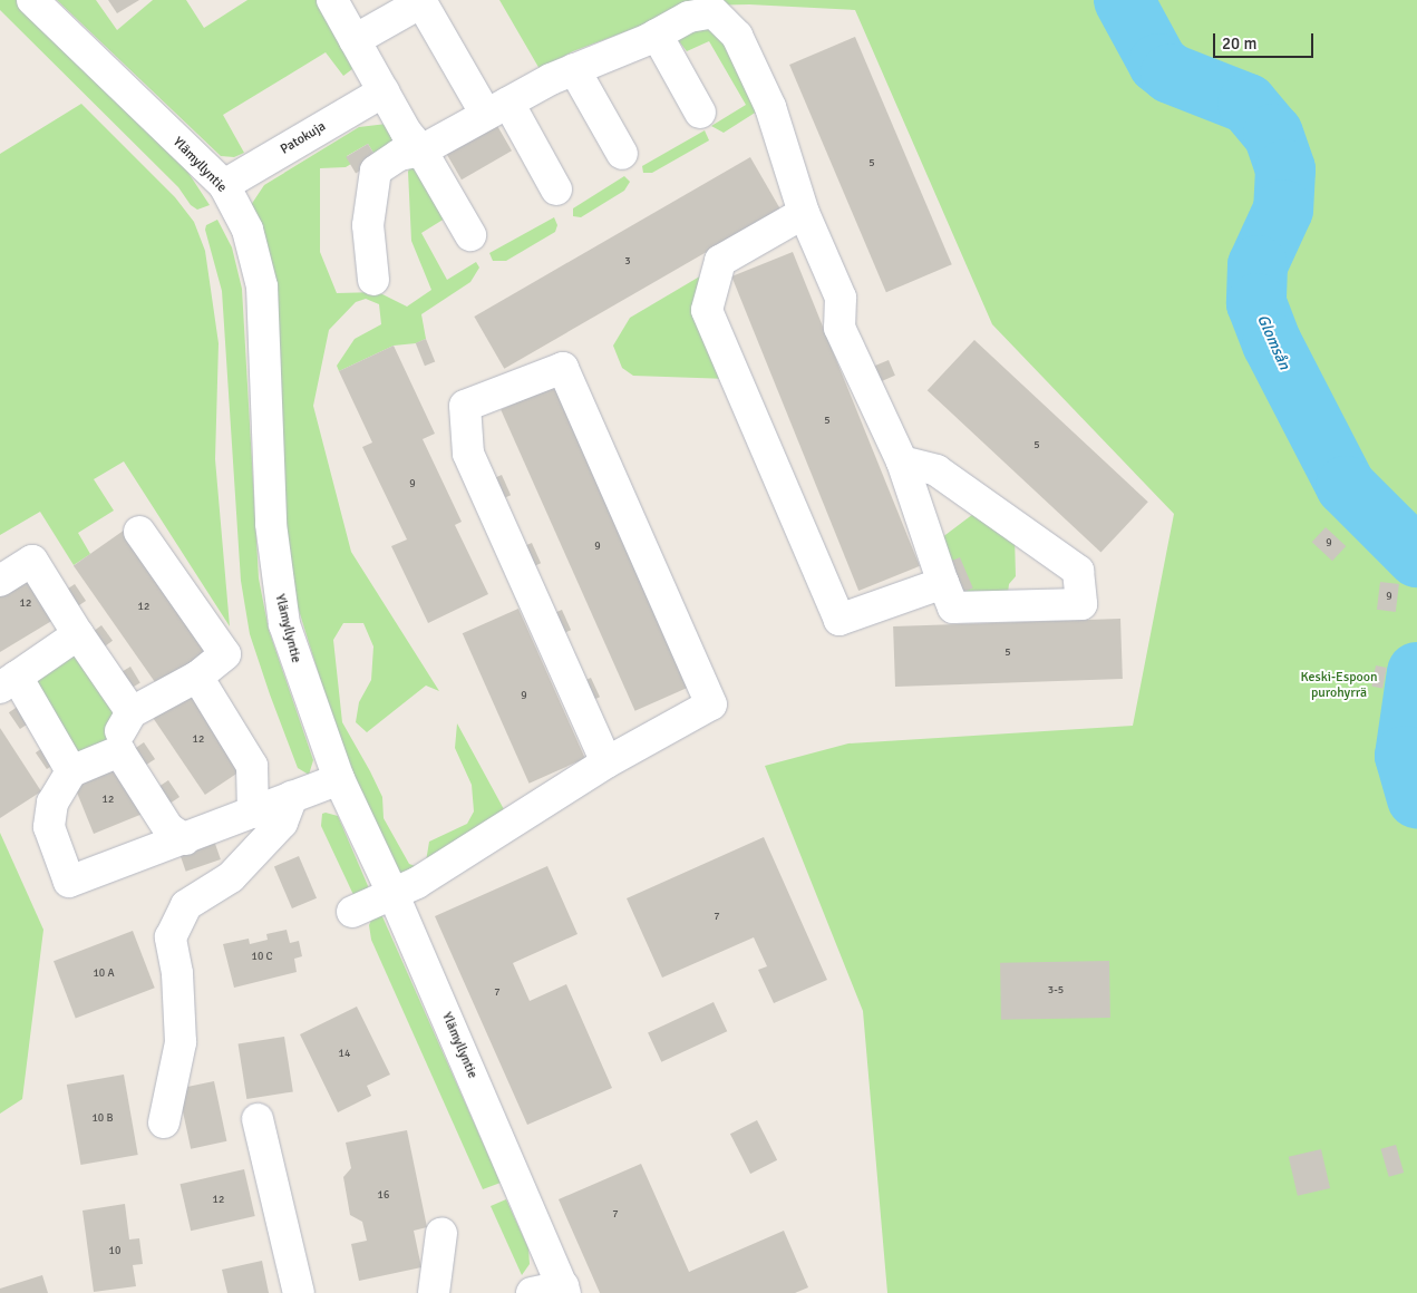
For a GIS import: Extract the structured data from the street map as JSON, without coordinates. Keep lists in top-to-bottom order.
{
  "streets": {
    "street": ["Patokuja", "Ylämyllyntie"]
  },
  "crossings": [
    ["Patokuja", "Ylämyllyntie"]
  ],
  "water": ["Glomsån"],
  "parks": ["Keski-Espoon purohyrrä"],
  "house_numbers": [
    "5",
    "3",
    "5",
    "5",
    "9",
    "9",
    "9",
    "9",
    "12",
    "12",
    "5",
    "9",
    "12",
    "12",
    "7",
    "10 C",
    "10 A",
    "3-5",
    "7",
    "14",
    "10 B",
    "16",
    "12",
    "7",
    "10"
  ],
  "scale_bar": "20 m"
}
